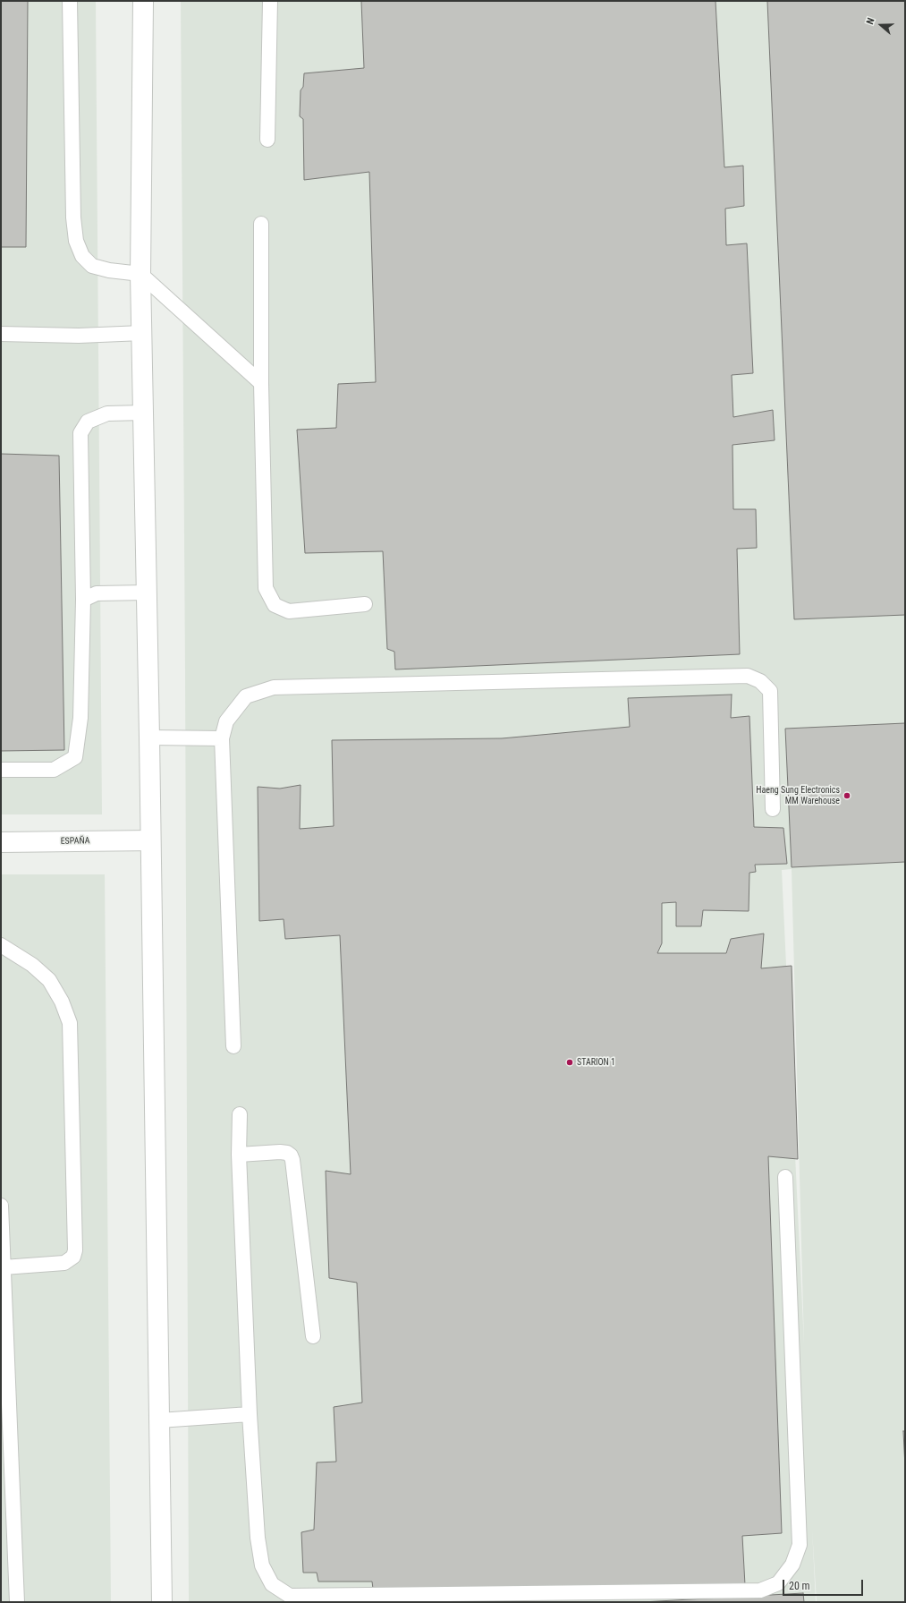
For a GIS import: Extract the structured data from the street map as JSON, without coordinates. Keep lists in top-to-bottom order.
{
  "streets": {
    "main road": ["ESPAÑA"]
  },
  "places": ["Haeng Sung Electronics MM Warehouse", "STARION 1"],
  "scale_bar": "20 m",
  "north": "left"
}
